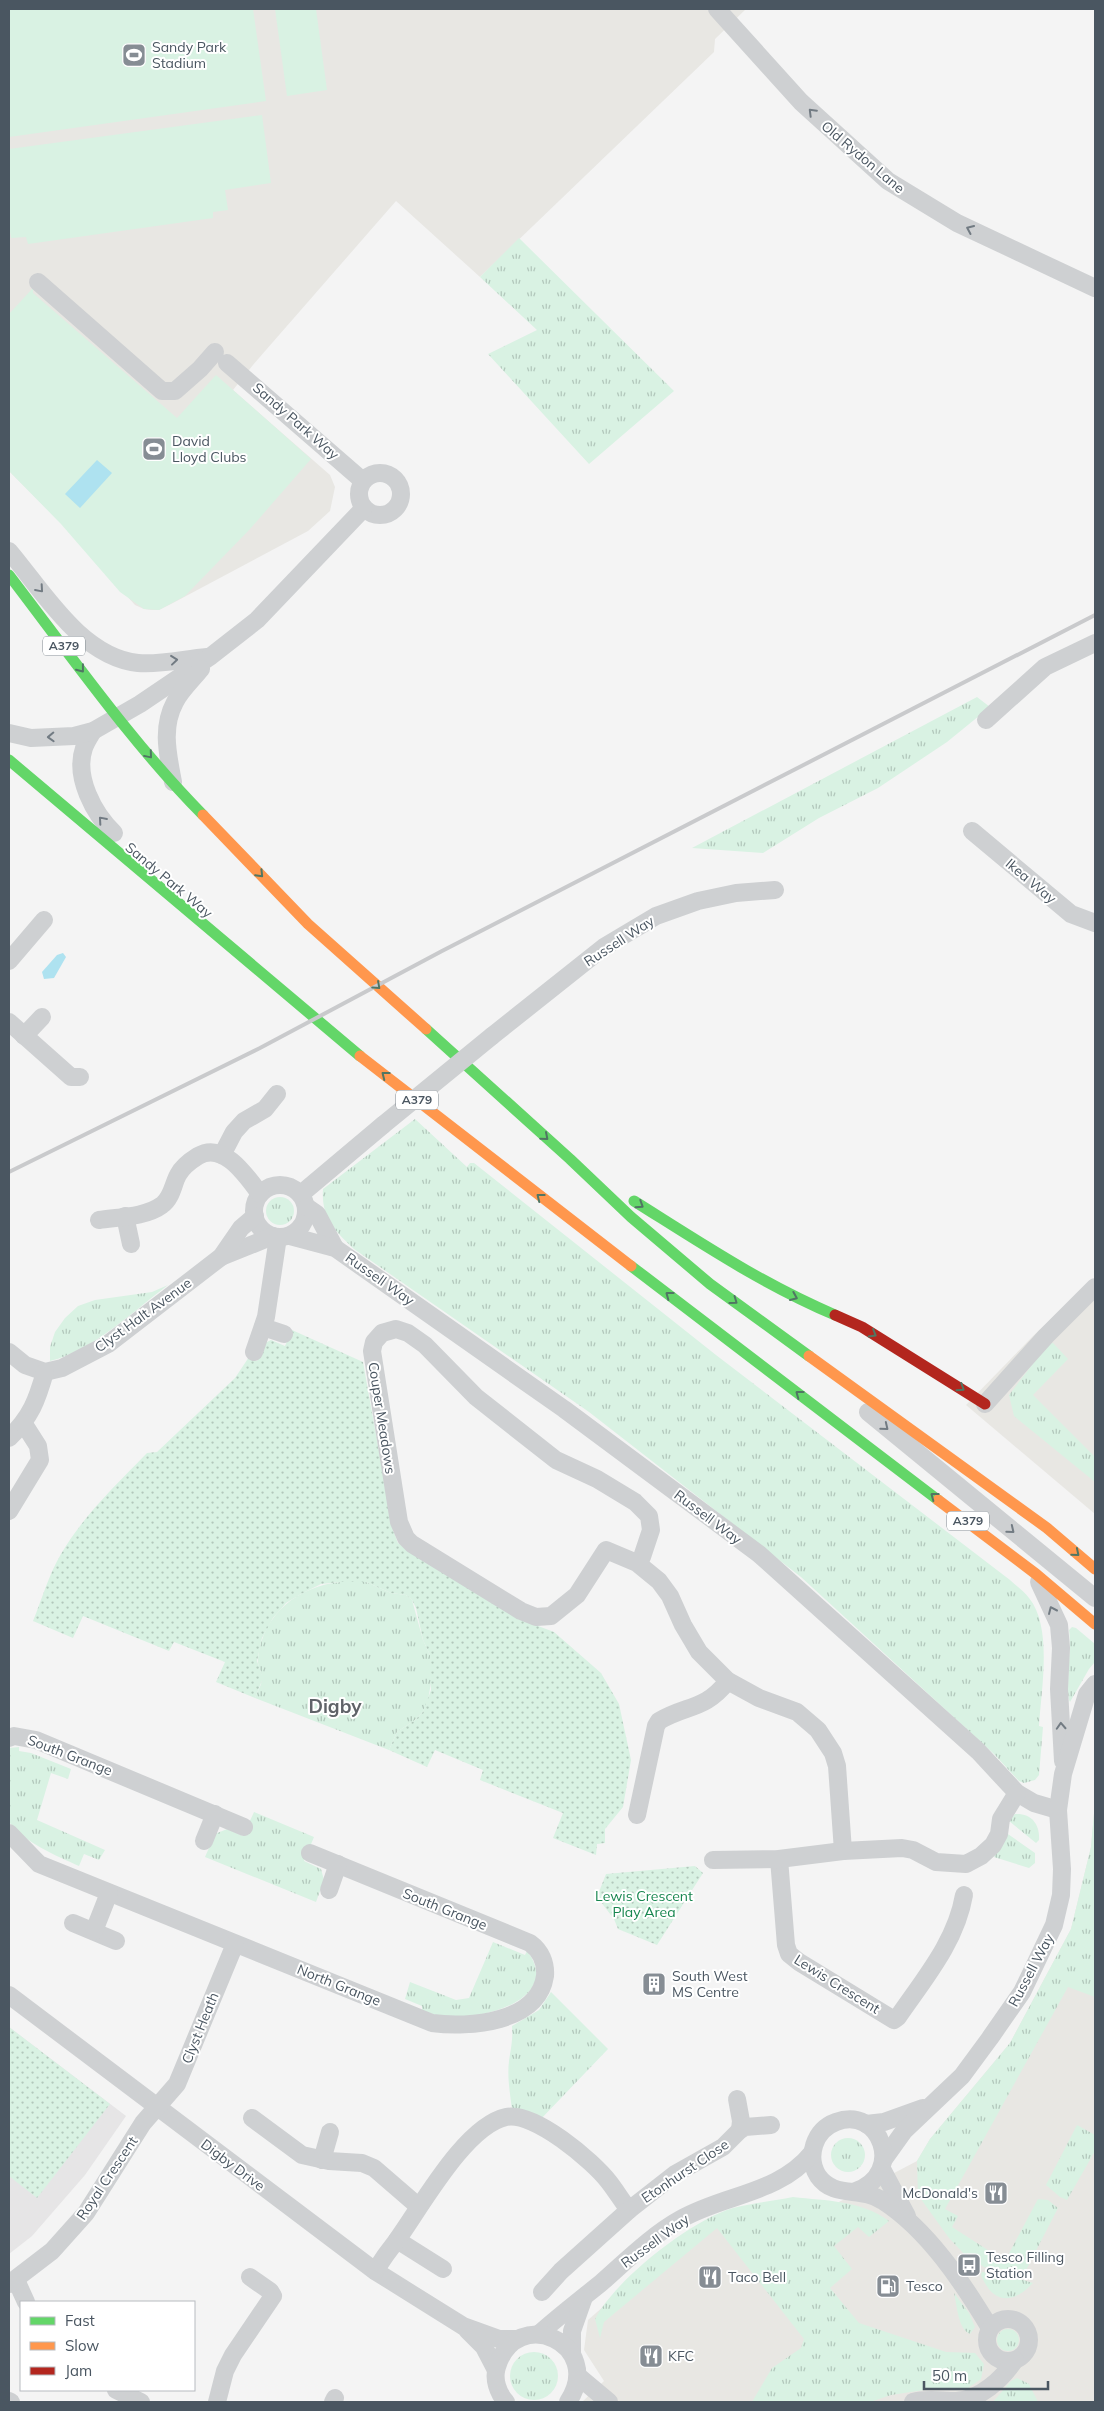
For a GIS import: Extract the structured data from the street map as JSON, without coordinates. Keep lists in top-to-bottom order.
{
  "streets": {
    "main road": ["A379"],
    "street": [
      "Old Rydon Lane",
      "Sandy Park Way",
      "Ikea Way",
      "Russell Way",
      "Clyst Halt Avenue",
      "Couper Meadows",
      "South Grange",
      "Lewis Crescent",
      "North Grange",
      "Clyst Heath",
      "Digby Drive",
      "Etonhurst Close",
      "Royal Crescent"
    ]
  },
  "crossings": [
    ["Sandy Park Way", "A379"],
    ["A379", "Russell Way"],
    ["Russell Way", "Clyst Halt Avenue"],
    ["Russell Way", "Digby Drive"],
    ["South Grange", "North Grange"],
    ["North Grange", "Clyst Heath"],
    ["Clyst Heath", "Digby Drive"],
    ["Clyst Heath", "Royal Crescent"],
    ["Digby Drive", "Etonhurst Close"],
    ["Digby Drive", "Royal Crescent"]
  ],
  "one_way": ["Old Rydon Lane", "Sandy Park Way"],
  "districts": ["Digby"],
  "parks": ["Lewis Crescent Play Area"],
  "places": {
    "sports": ["Sandy Park Stadium", "David Lloyd Clubs"],
    "building": ["South West MS Centre"],
    "restaurant": ["McDonald's", "Taco Bell", "KFC"],
    "bus stop": ["Tesco Filling Station"],
    "fuel station": ["Tesco"]
  },
  "legend": ["Fast", "Slow", "Jam"],
  "scale_bar": "50 m"
}
